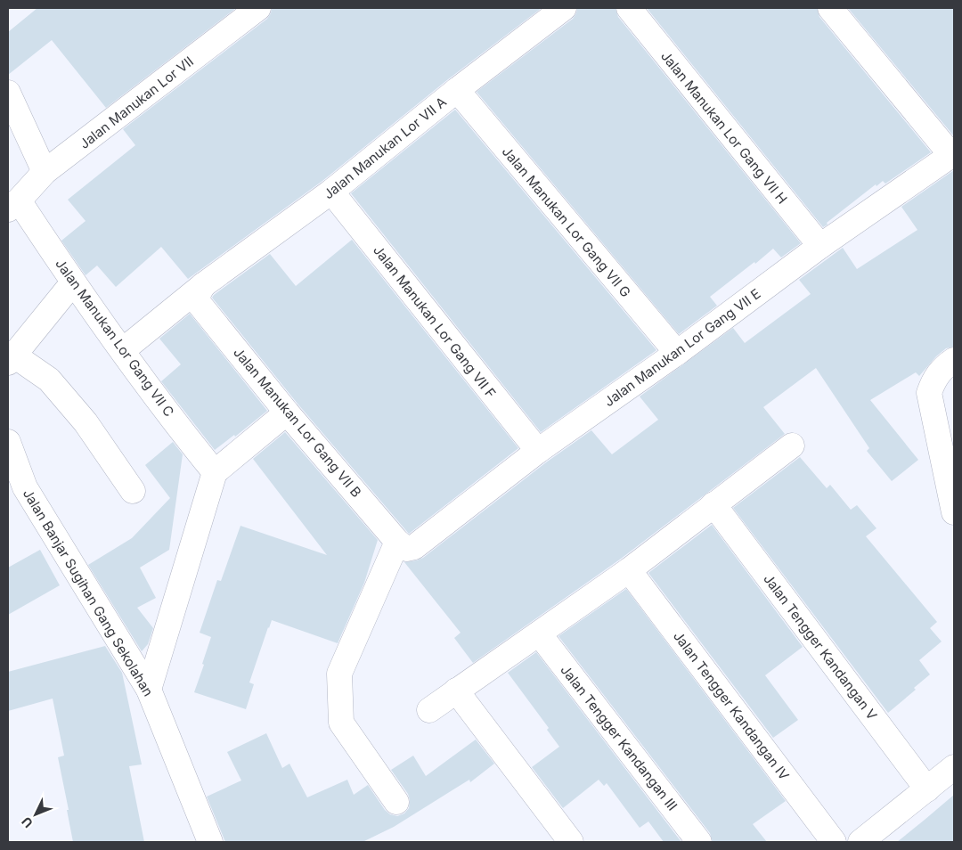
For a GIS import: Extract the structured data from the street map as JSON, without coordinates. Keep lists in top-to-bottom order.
{
  "streets": {
    "street": [
      "Jalan Manukan Lor VII",
      "Jalan Manukan Lor Gang VII H",
      "Jalan Manukan Lor VII A",
      "Jalan Manukan Lor Gang VII G",
      "Jalan Manukan Lor Gang VII F",
      "Jalan Manukan Lor Gang VII C",
      "Jalan Manukan Lor Gang VII E",
      "Jalan Manukan Lor Gang VII B",
      "Jalan Banjar Sugihan Gang Sekolahan",
      "Jalan Tengger Kandangan V",
      "Jalan Tengger Kandangan IV",
      "Jalan Tengger Kandangan III"
    ]
  },
  "crossings": [
    ["Jalan Manukan Lor VII", "Jalan Manukan Lor Gang VII C"],
    ["Jalan Manukan Lor Gang VII H", "Jalan Manukan Lor Gang VII E"],
    ["Jalan Manukan Lor VII A", "Jalan Manukan Lor Gang VII G"],
    ["Jalan Manukan Lor VII A", "Jalan Manukan Lor Gang VII F"],
    ["Jalan Manukan Lor VII A", "Jalan Manukan Lor Gang VII C"],
    ["Jalan Manukan Lor VII A", "Jalan Manukan Lor Gang VII B"],
    ["Jalan Manukan Lor Gang VII G", "Jalan Manukan Lor Gang VII E"],
    ["Jalan Manukan Lor Gang VII F", "Jalan Manukan Lor Gang VII E"],
    ["Jalan Manukan Lor Gang VII E", "Jalan Manukan Lor Gang VII B"]
  ],
  "north": "bottom left"
}
